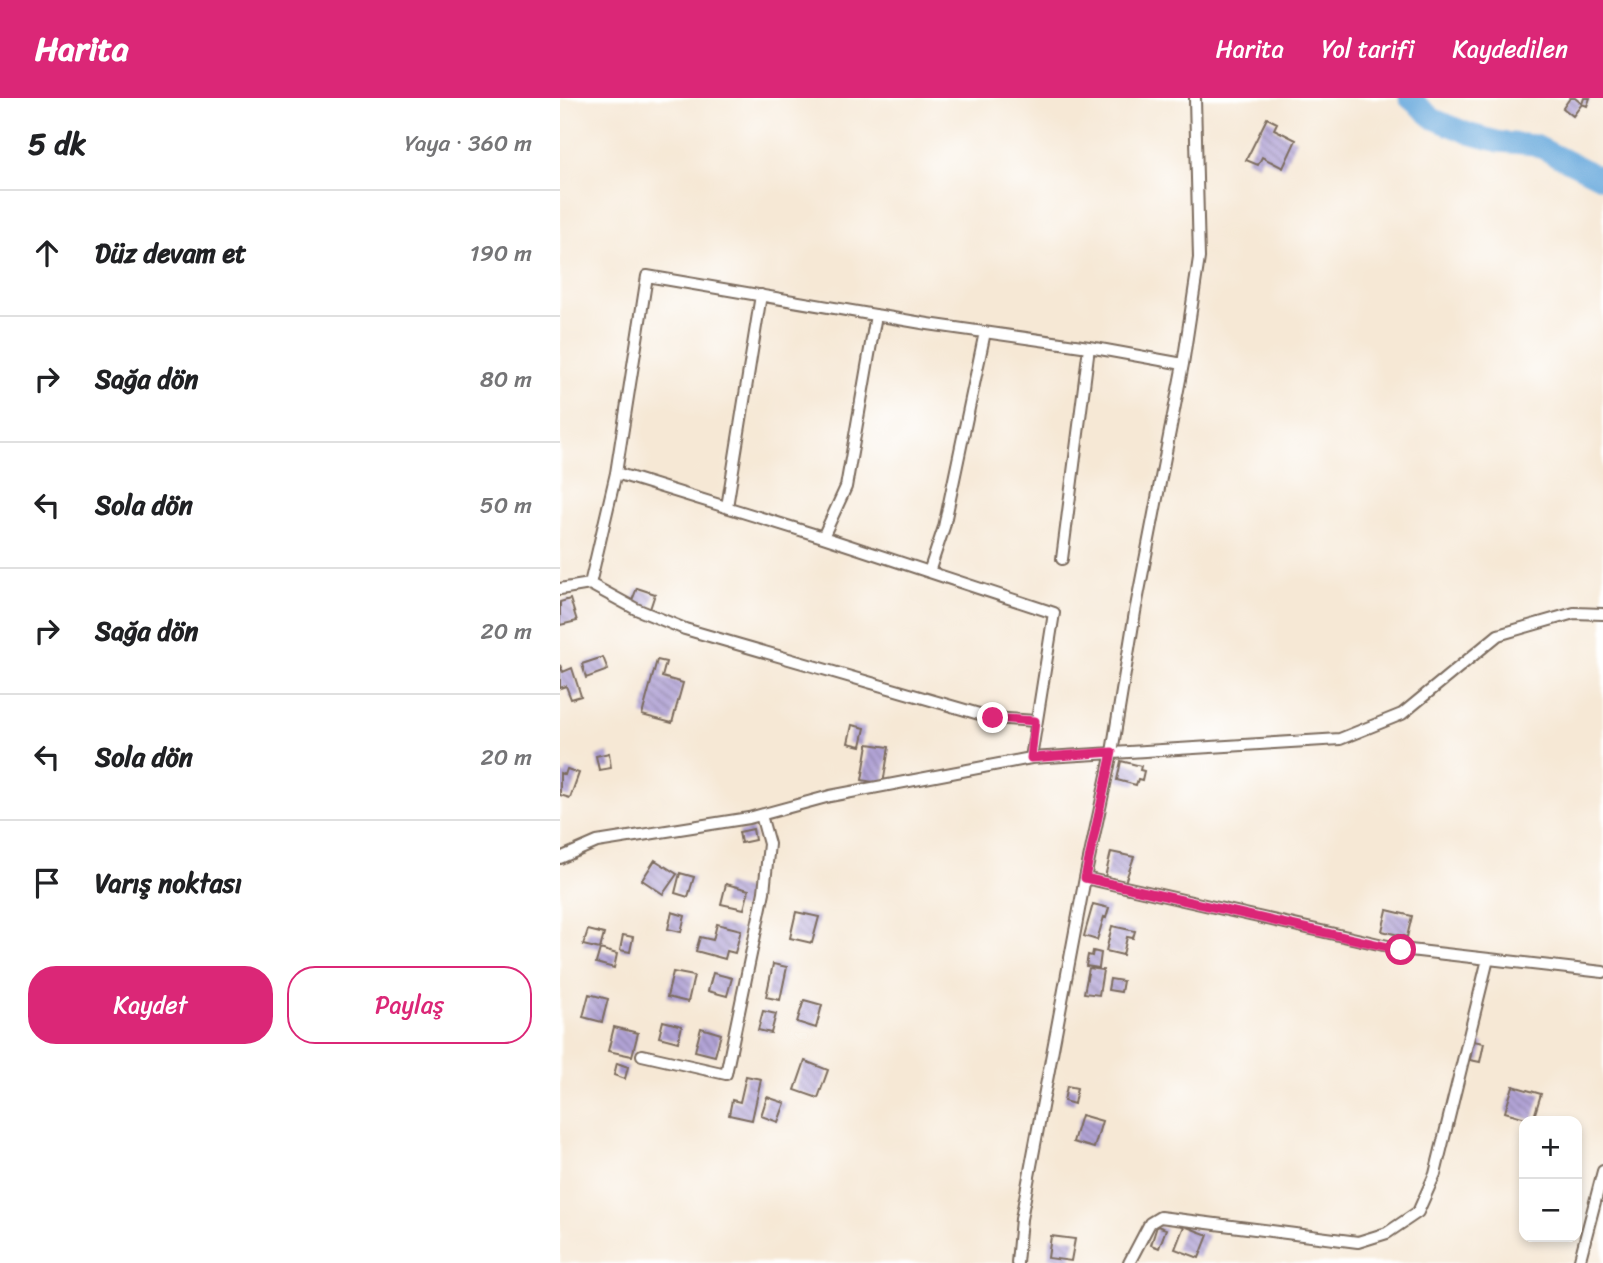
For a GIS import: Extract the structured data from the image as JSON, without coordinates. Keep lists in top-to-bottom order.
{
  "page": {
    "header": "Harita",
    "nav": ["Harita", "Yol tarifi", "Kaydedilen"],
    "heading": ["5 dk", "Yaya · 360 m"],
    "list": [
      ["Düz devam et", "190 m"],
      ["Sağa dön", "80 m"],
      ["Sola dön", "50 m"],
      ["Sağa dön", "20 m"],
      ["Sola dön", "20 m"],
      "Varış noktası"
    ],
    "buttons": ["Kaydet", "Paylaş"],
    "map_buttons": ["+", "−"]
  }
}
